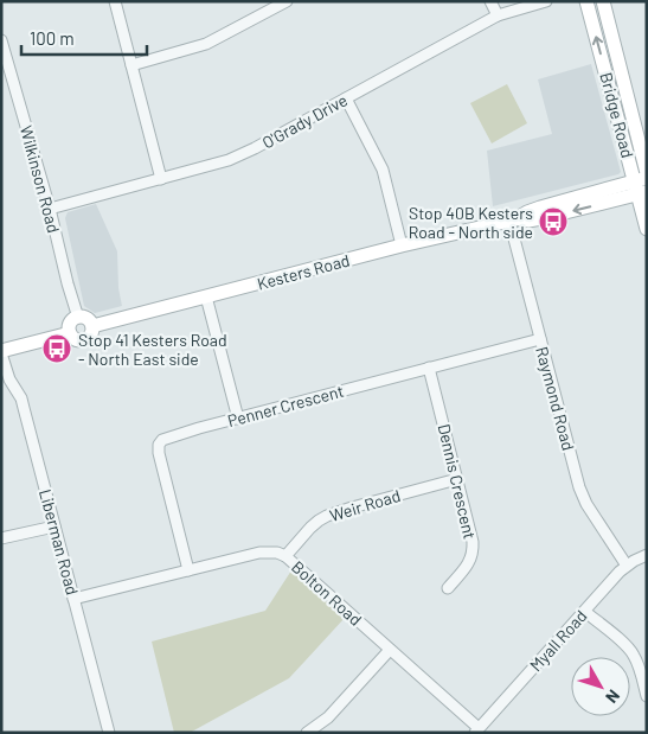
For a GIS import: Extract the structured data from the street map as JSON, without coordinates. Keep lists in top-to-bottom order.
{
  "streets": {
    "main road": ["Bridge Road", "Kesters Road"],
    "street": [
      "O'Grady Drive",
      "Wilkinson Road",
      "Raymond Road",
      "Penner Crescent",
      "Dennis Crescent",
      "Weir Road",
      "Liberman Road",
      "Bolton Road",
      "Myall Road"
    ]
  },
  "crossings": [
    ["Bridge Road", "Kesters Road"],
    ["O'Grady Drive", "Wilkinson Road"],
    ["Wilkinson Road", "Kesters Road"],
    ["Kesters Road", "Raymond Road"],
    ["Raymond Road", "Penner Crescent"],
    ["Raymond Road", "Myall Road"],
    ["Penner Crescent", "Dennis Crescent"],
    ["Penner Crescent", "Bolton Road"],
    ["Dennis Crescent", "Weir Road"],
    ["Weir Road", "Bolton Road"],
    ["Liberman Road", "Bolton Road"],
    ["Bolton Road", "Myall Road"]
  ],
  "places": {
    "bus stop": ["Stop 40B Kesters Road - North side", "Stop 41 Kesters Road - North East side"]
  },
  "scale_bar": "100 m",
  "north": "bottom right"
}
